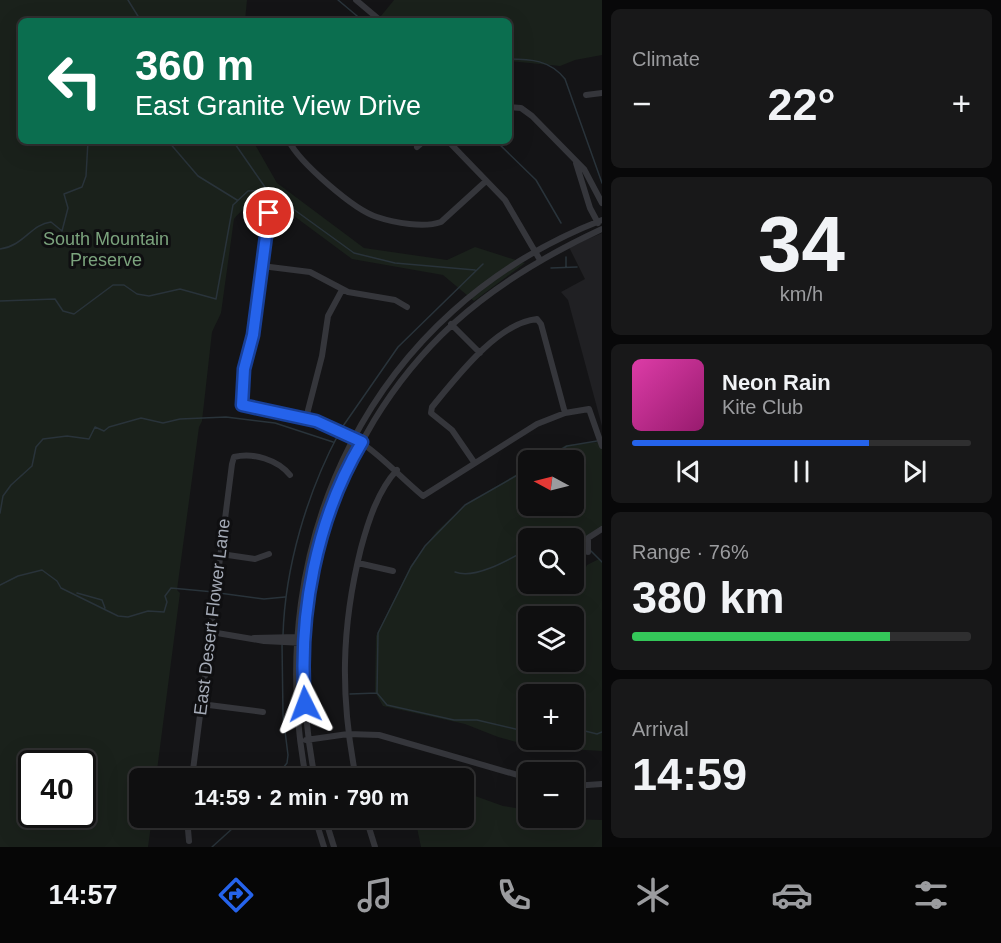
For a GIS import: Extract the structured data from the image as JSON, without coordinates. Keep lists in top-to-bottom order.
{
  "streets": {
    "street": ["East Desert Flower Lane"]
  },
  "parks": ["South Mountain Preserve"],
  "north": "left",
  "page": {
    "tile": [
      "Climate",
      ["34", "km/h"],
      ["Range · 76%", "380 km"],
      ["Arrival", "14:59"]
    ],
    "turn": ["360 m", "East Granite View Drive"],
    "heat": ["−", "22°", "+"],
    "song": ["Neon Rain", "Kite Club"],
    "map_buttons": ["+", "−"],
    "limit": "40",
    "trip": "14:59 · 2 min · 790 m",
    "tabs": "14:57"
  }
}
